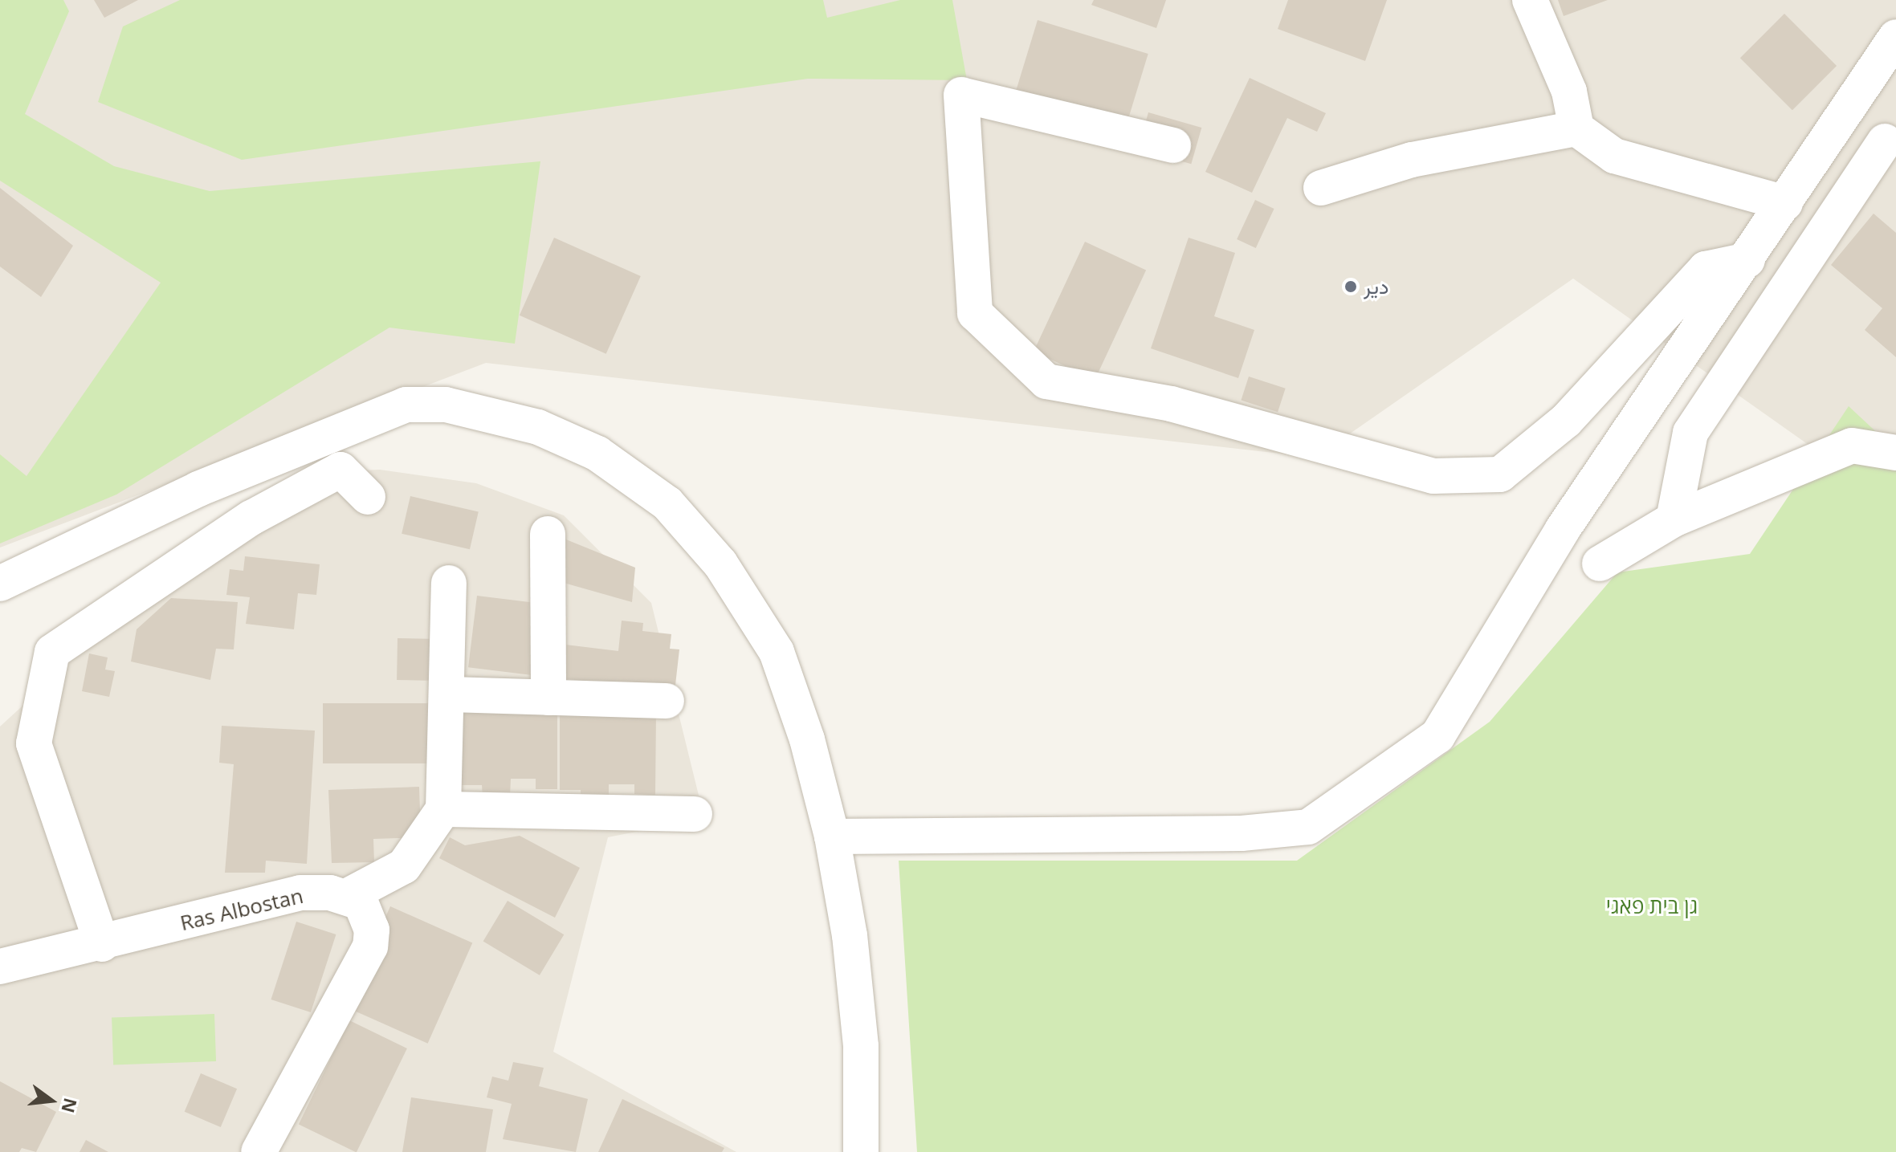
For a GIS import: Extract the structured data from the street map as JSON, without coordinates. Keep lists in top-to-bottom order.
{
  "streets": {
    "street": ["Ras Albostan"]
  },
  "parks": ["גן בית פאגי"],
  "places": ["دير"],
  "north": "right"
}
